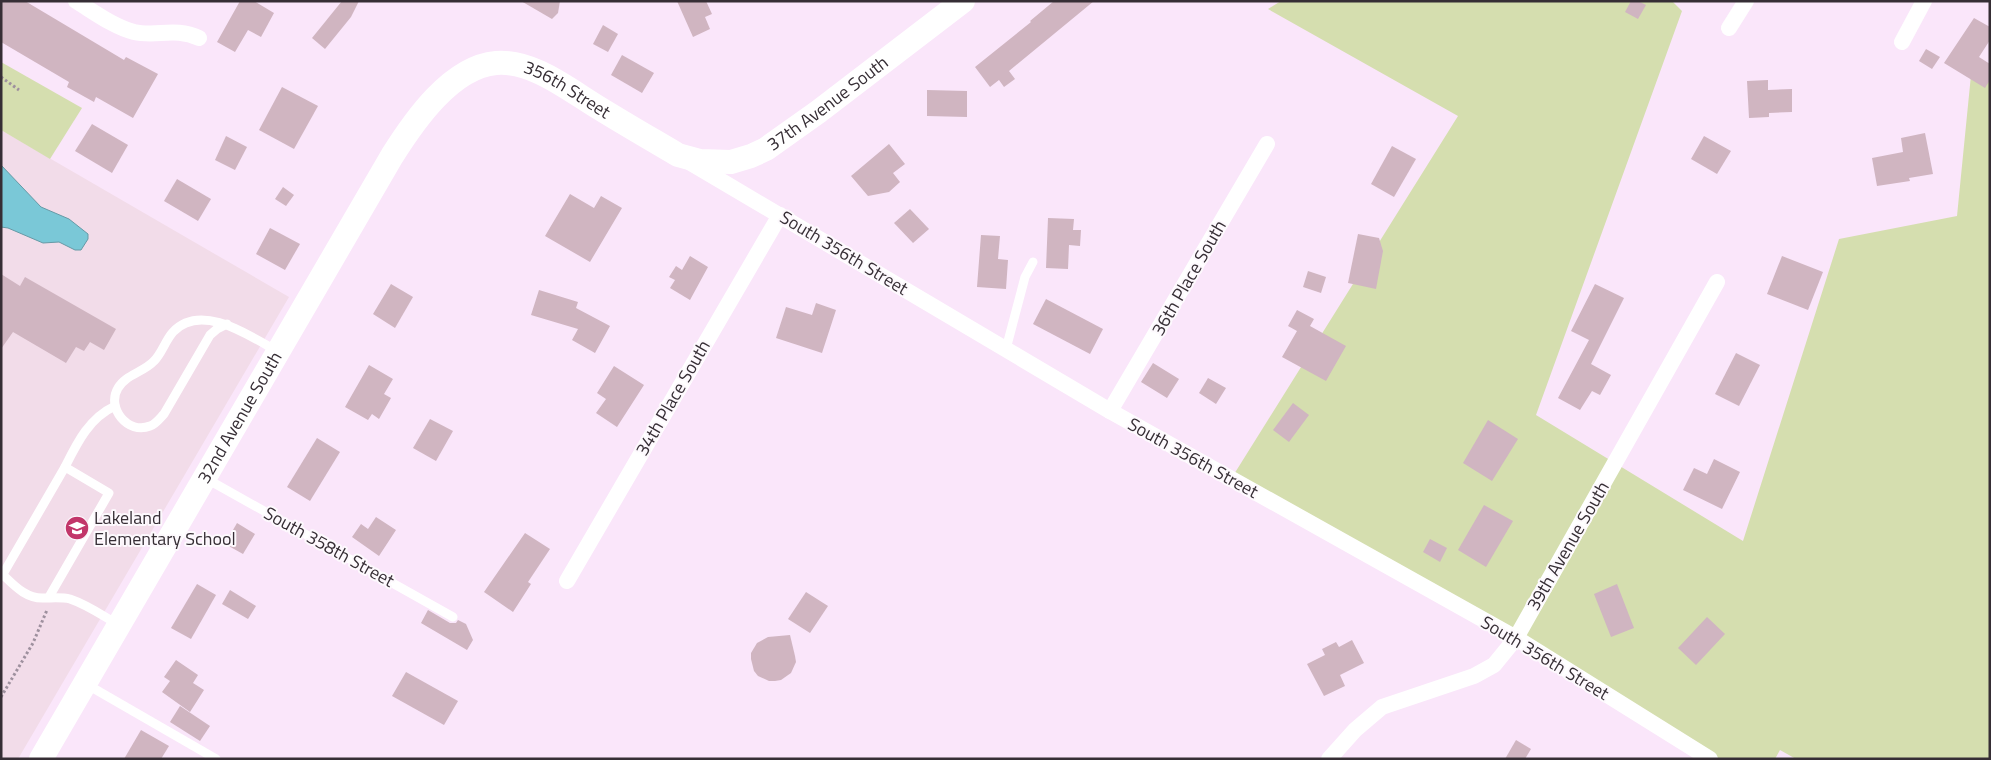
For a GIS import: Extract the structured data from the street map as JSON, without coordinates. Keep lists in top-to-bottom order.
{
  "streets": {
    "street": [
      "356th Street",
      "37th Avenue South",
      "South 356th Street",
      "36th Place South",
      "34th Place South",
      "32nd Avenue South",
      "39th Avenue South"
    ],
    "lane": ["South 358th Street"]
  },
  "crossings": [
    ["356th Street", "37th Avenue South"],
    ["356th Street", "South 356th Street"],
    ["356th Street", "32nd Avenue South"],
    ["37th Avenue South", "South 356th Street"],
    ["South 356th Street", "36th Place South"],
    ["South 356th Street", "34th Place South"],
    ["South 356th Street", "39th Avenue South"],
    ["32nd Avenue South", "South 358th Street"]
  ],
  "places": {
    "school or university": ["Lakeland Elementary School"]
  }
}
